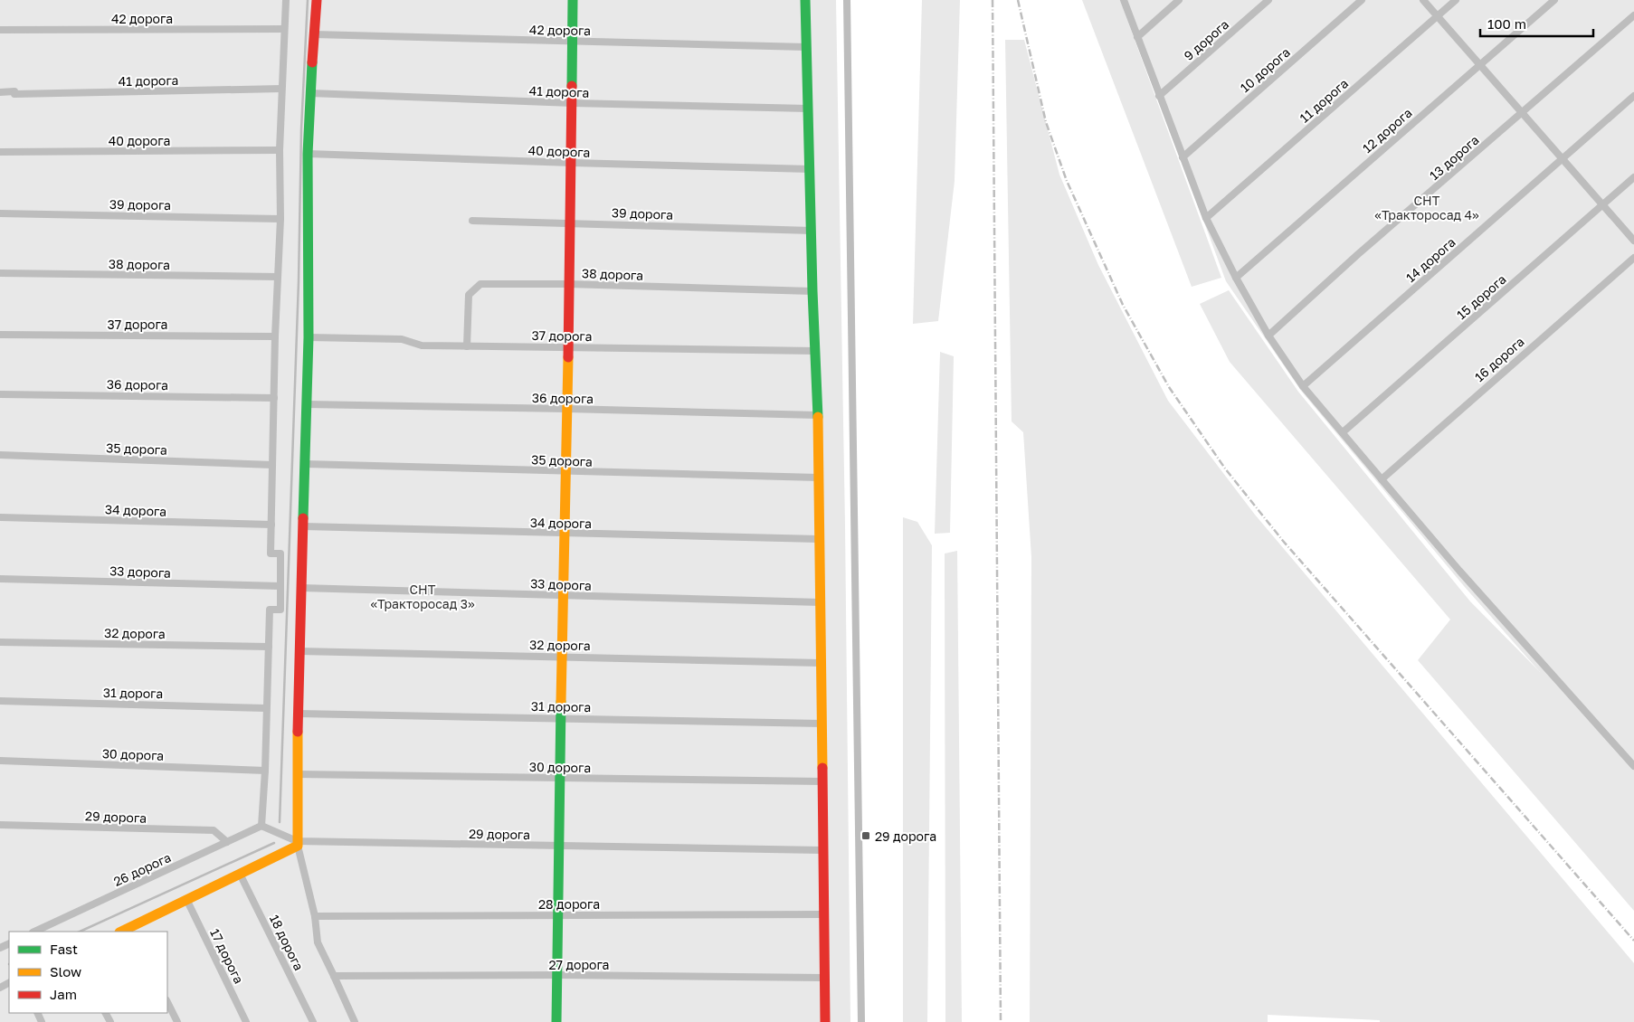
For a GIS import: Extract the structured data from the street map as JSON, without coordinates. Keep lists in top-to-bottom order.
{
  "streets": {
    "street": [
      "42 дорога",
      "9 дорога",
      "10 дорога",
      "41 дорога",
      "11 дорога",
      "12 дорога",
      "40 дорога",
      "13 дорога",
      "39 дорога",
      "14 дорога",
      "38 дорога",
      "15 дорога",
      "37 дорога",
      "16 дорога",
      "36 дорога",
      "35 дорога",
      "34 дорога",
      "33 дорога",
      "32 дорога",
      "31 дорога",
      "30 дорога",
      "29 дорога",
      "26 дорога",
      "28 дорога",
      "18 дорога",
      "17 дорога",
      "27 дорога"
    ]
  },
  "crossings": [
    ["38 дорога", "37 дорога"],
    ["29 дорога", "26 дорога"]
  ],
  "parks": ["СНТ «Тракторосад 4»", "СНТ «Тракторосад 3»"],
  "places": {
    "transit": ["29 дорога"]
  },
  "legend": ["Fast", "Slow", "Jam"],
  "scale_bar": "100 m"
}
